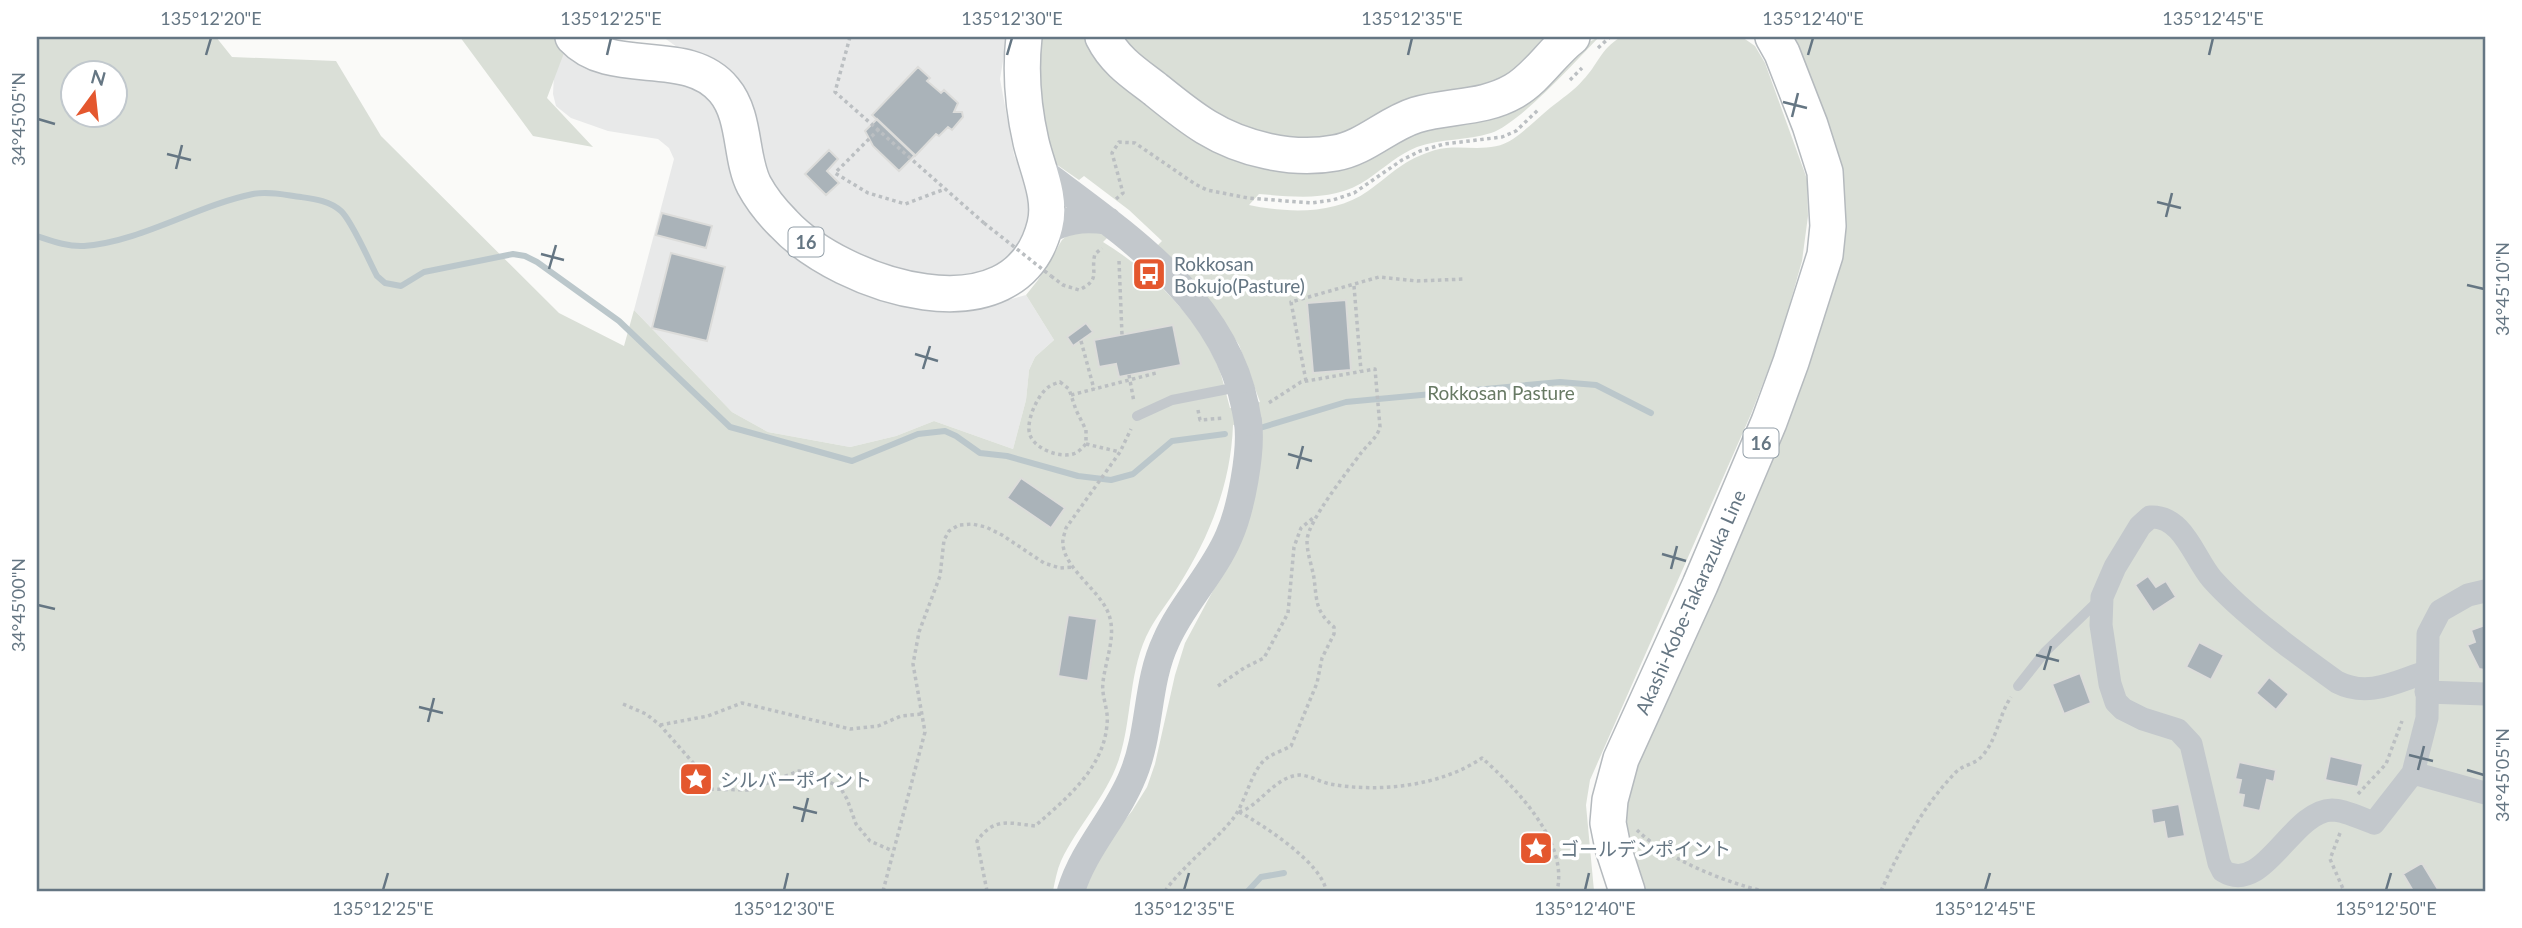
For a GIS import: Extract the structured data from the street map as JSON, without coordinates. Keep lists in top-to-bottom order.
{
  "streets": {
    "main road": ["16", "Akashi-Kobe-Takarazuka Line"]
  },
  "parks": ["Rokkosan Pasture"],
  "places": {
    "bus stop": ["Rokkosan Bokujo(Pasture)"],
    "place": ["シルバーポイント", "ゴールデンポイント"]
  },
  "north": "top",
  "coordinates": [
    "135°12'20\"E",
    "135°12'25\"E",
    "135°12'30\"E",
    "135°12'35\"E",
    "135°12'40\"E",
    "135°12'45\"E",
    "34°45'05\"N",
    "34°45'10\"N",
    "34°45'00\"N",
    "135°12'50\"E"
  ]
}
